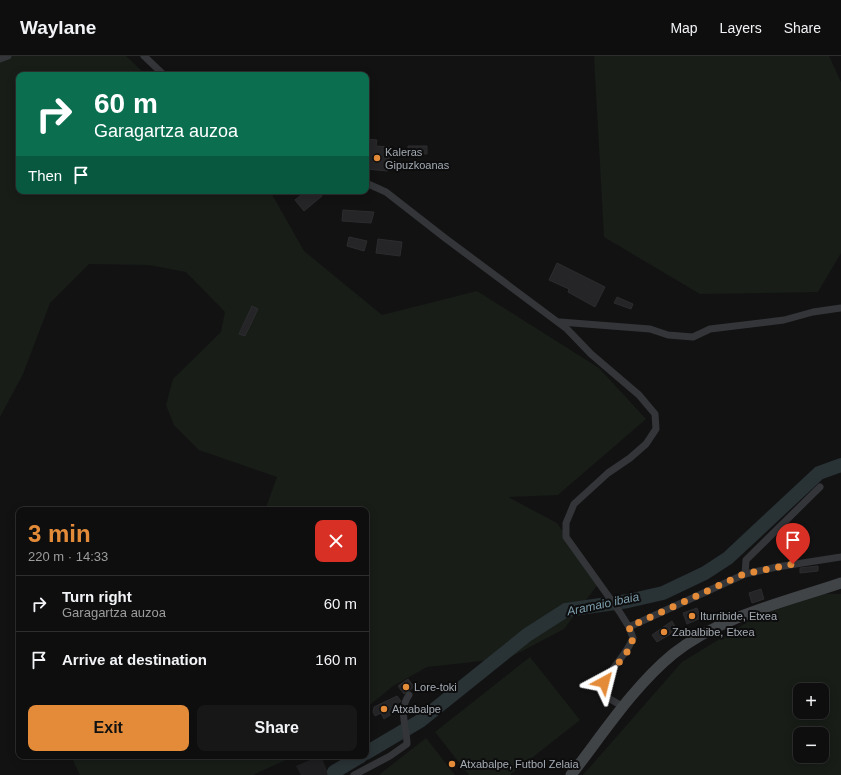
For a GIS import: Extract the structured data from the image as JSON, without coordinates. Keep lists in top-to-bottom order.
{
  "water": ["Aramaio ibaia"],
  "places": [
    "Kaleras Gipuzkoanas",
    "Iturribide, Etxea",
    "Zabalbibe, Etxea",
    "Lore-toki",
    "Atxabalpe",
    "Atxabalpe, Futbol Zelaia"
  ],
  "page": {
    "header": "Waylane",
    "nav": ["Map", "Layers", "Share"],
    "turn": ["60 m", "Garagartza auzoa"],
    "then": "Then",
    "heading": ["3 min", "220 m · 14:33"],
    "list": [
      {
        "name": "Turn right",
        "note": "Garagartza auzoa",
        "value": "60 m"
      },
      {
        "name": "Arrive at destination",
        "value": "160 m"
      }
    ],
    "map_buttons": ["+", "−"],
    "buttons": ["Exit", "Share"]
  }
}
